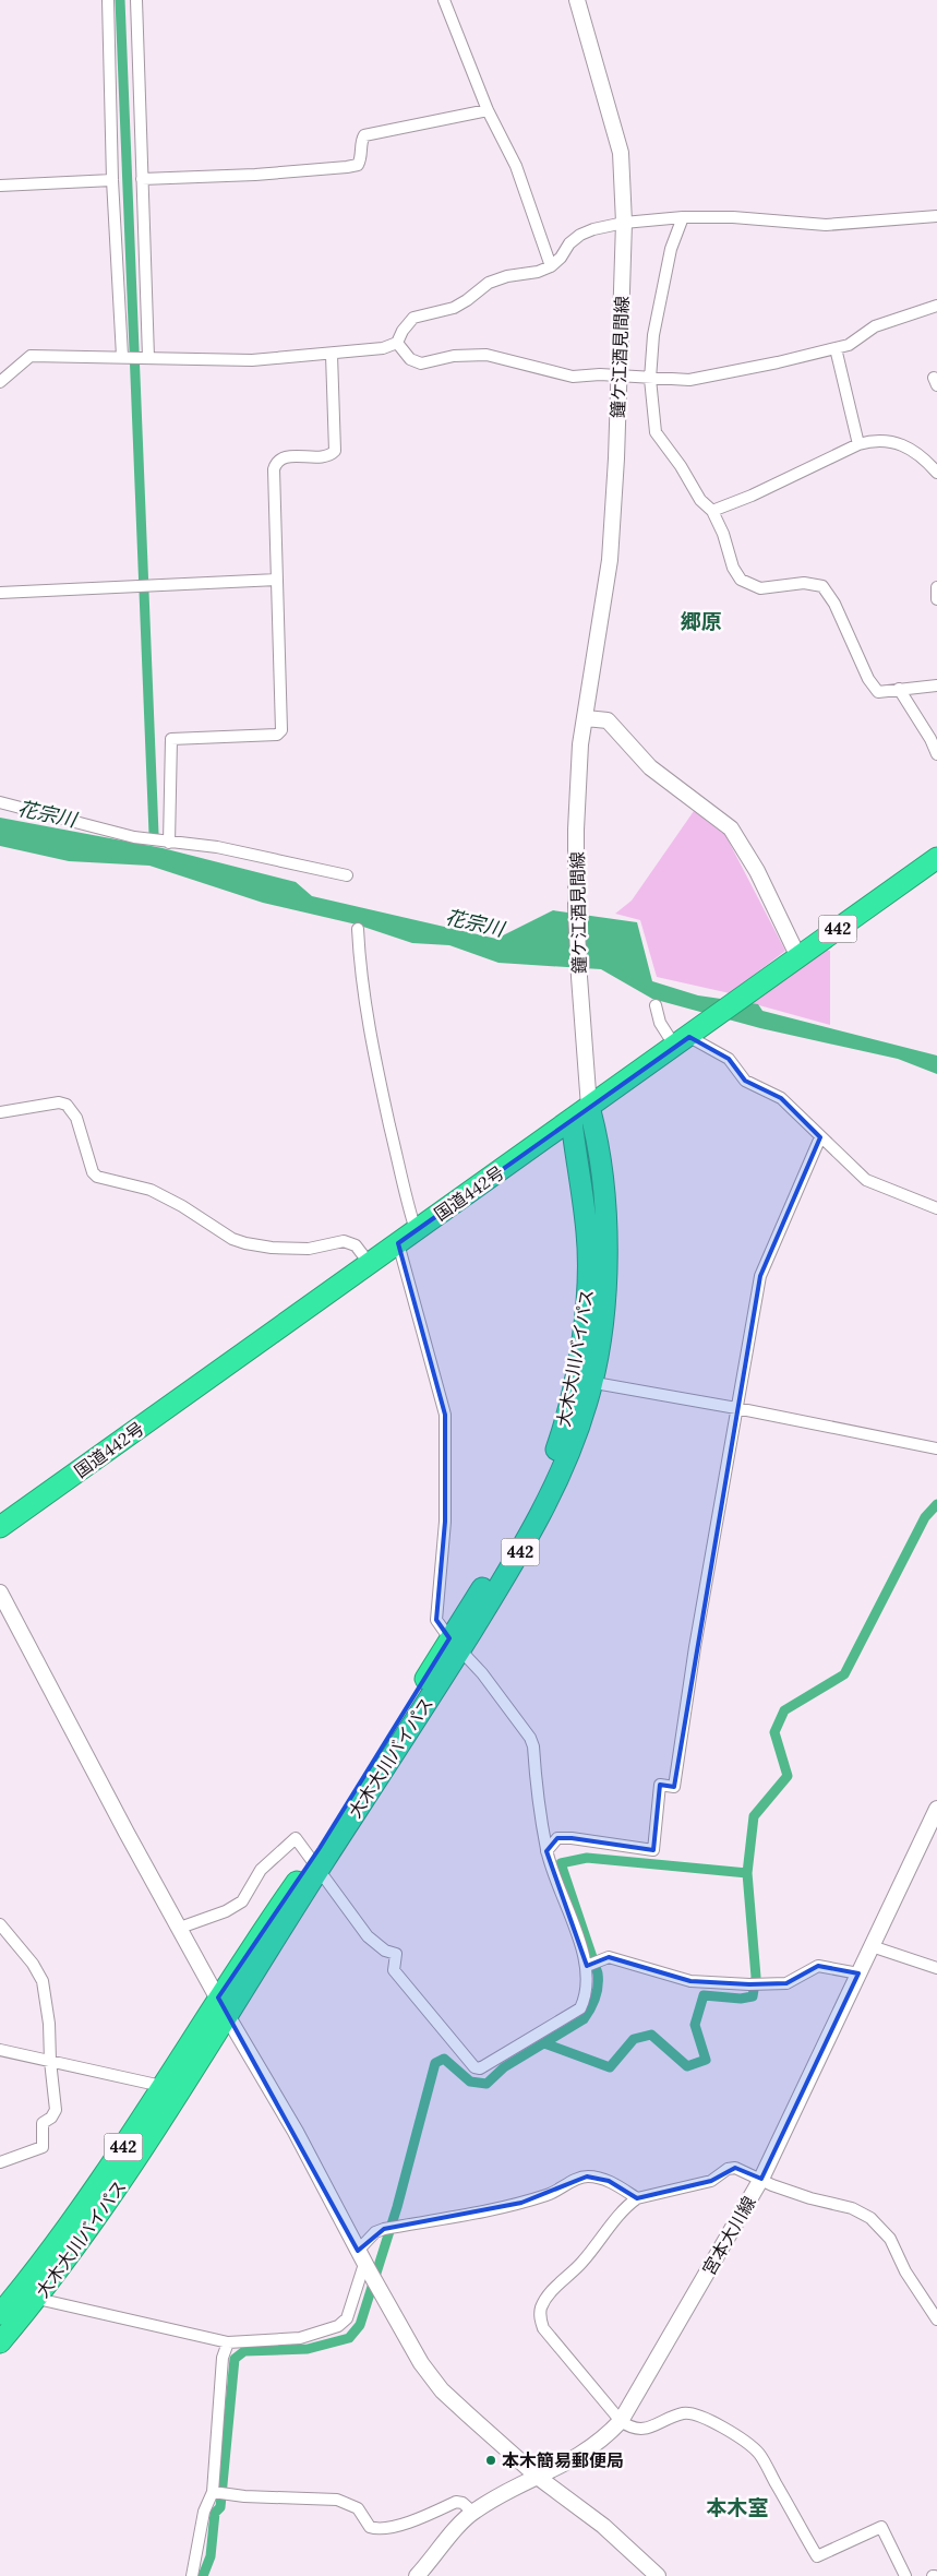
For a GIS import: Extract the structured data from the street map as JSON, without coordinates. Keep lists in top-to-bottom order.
{
  "streets": {
    "highway": ["442", "国道442号", "大木大川バイパス"],
    "main road": ["鐘ケ江酒見間線", "宮本大川線"]
  },
  "crossings": [
    ["鐘ケ江酒見間線", "国道442号"],
    ["鐘ケ江酒見間線", "大木大川バイパス"],
    ["国道442号", "大木大川バイパス"]
  ],
  "districts": ["郷原", "本木室"],
  "water": ["花宗川"],
  "places": ["本木簡易郵便局"]
}
